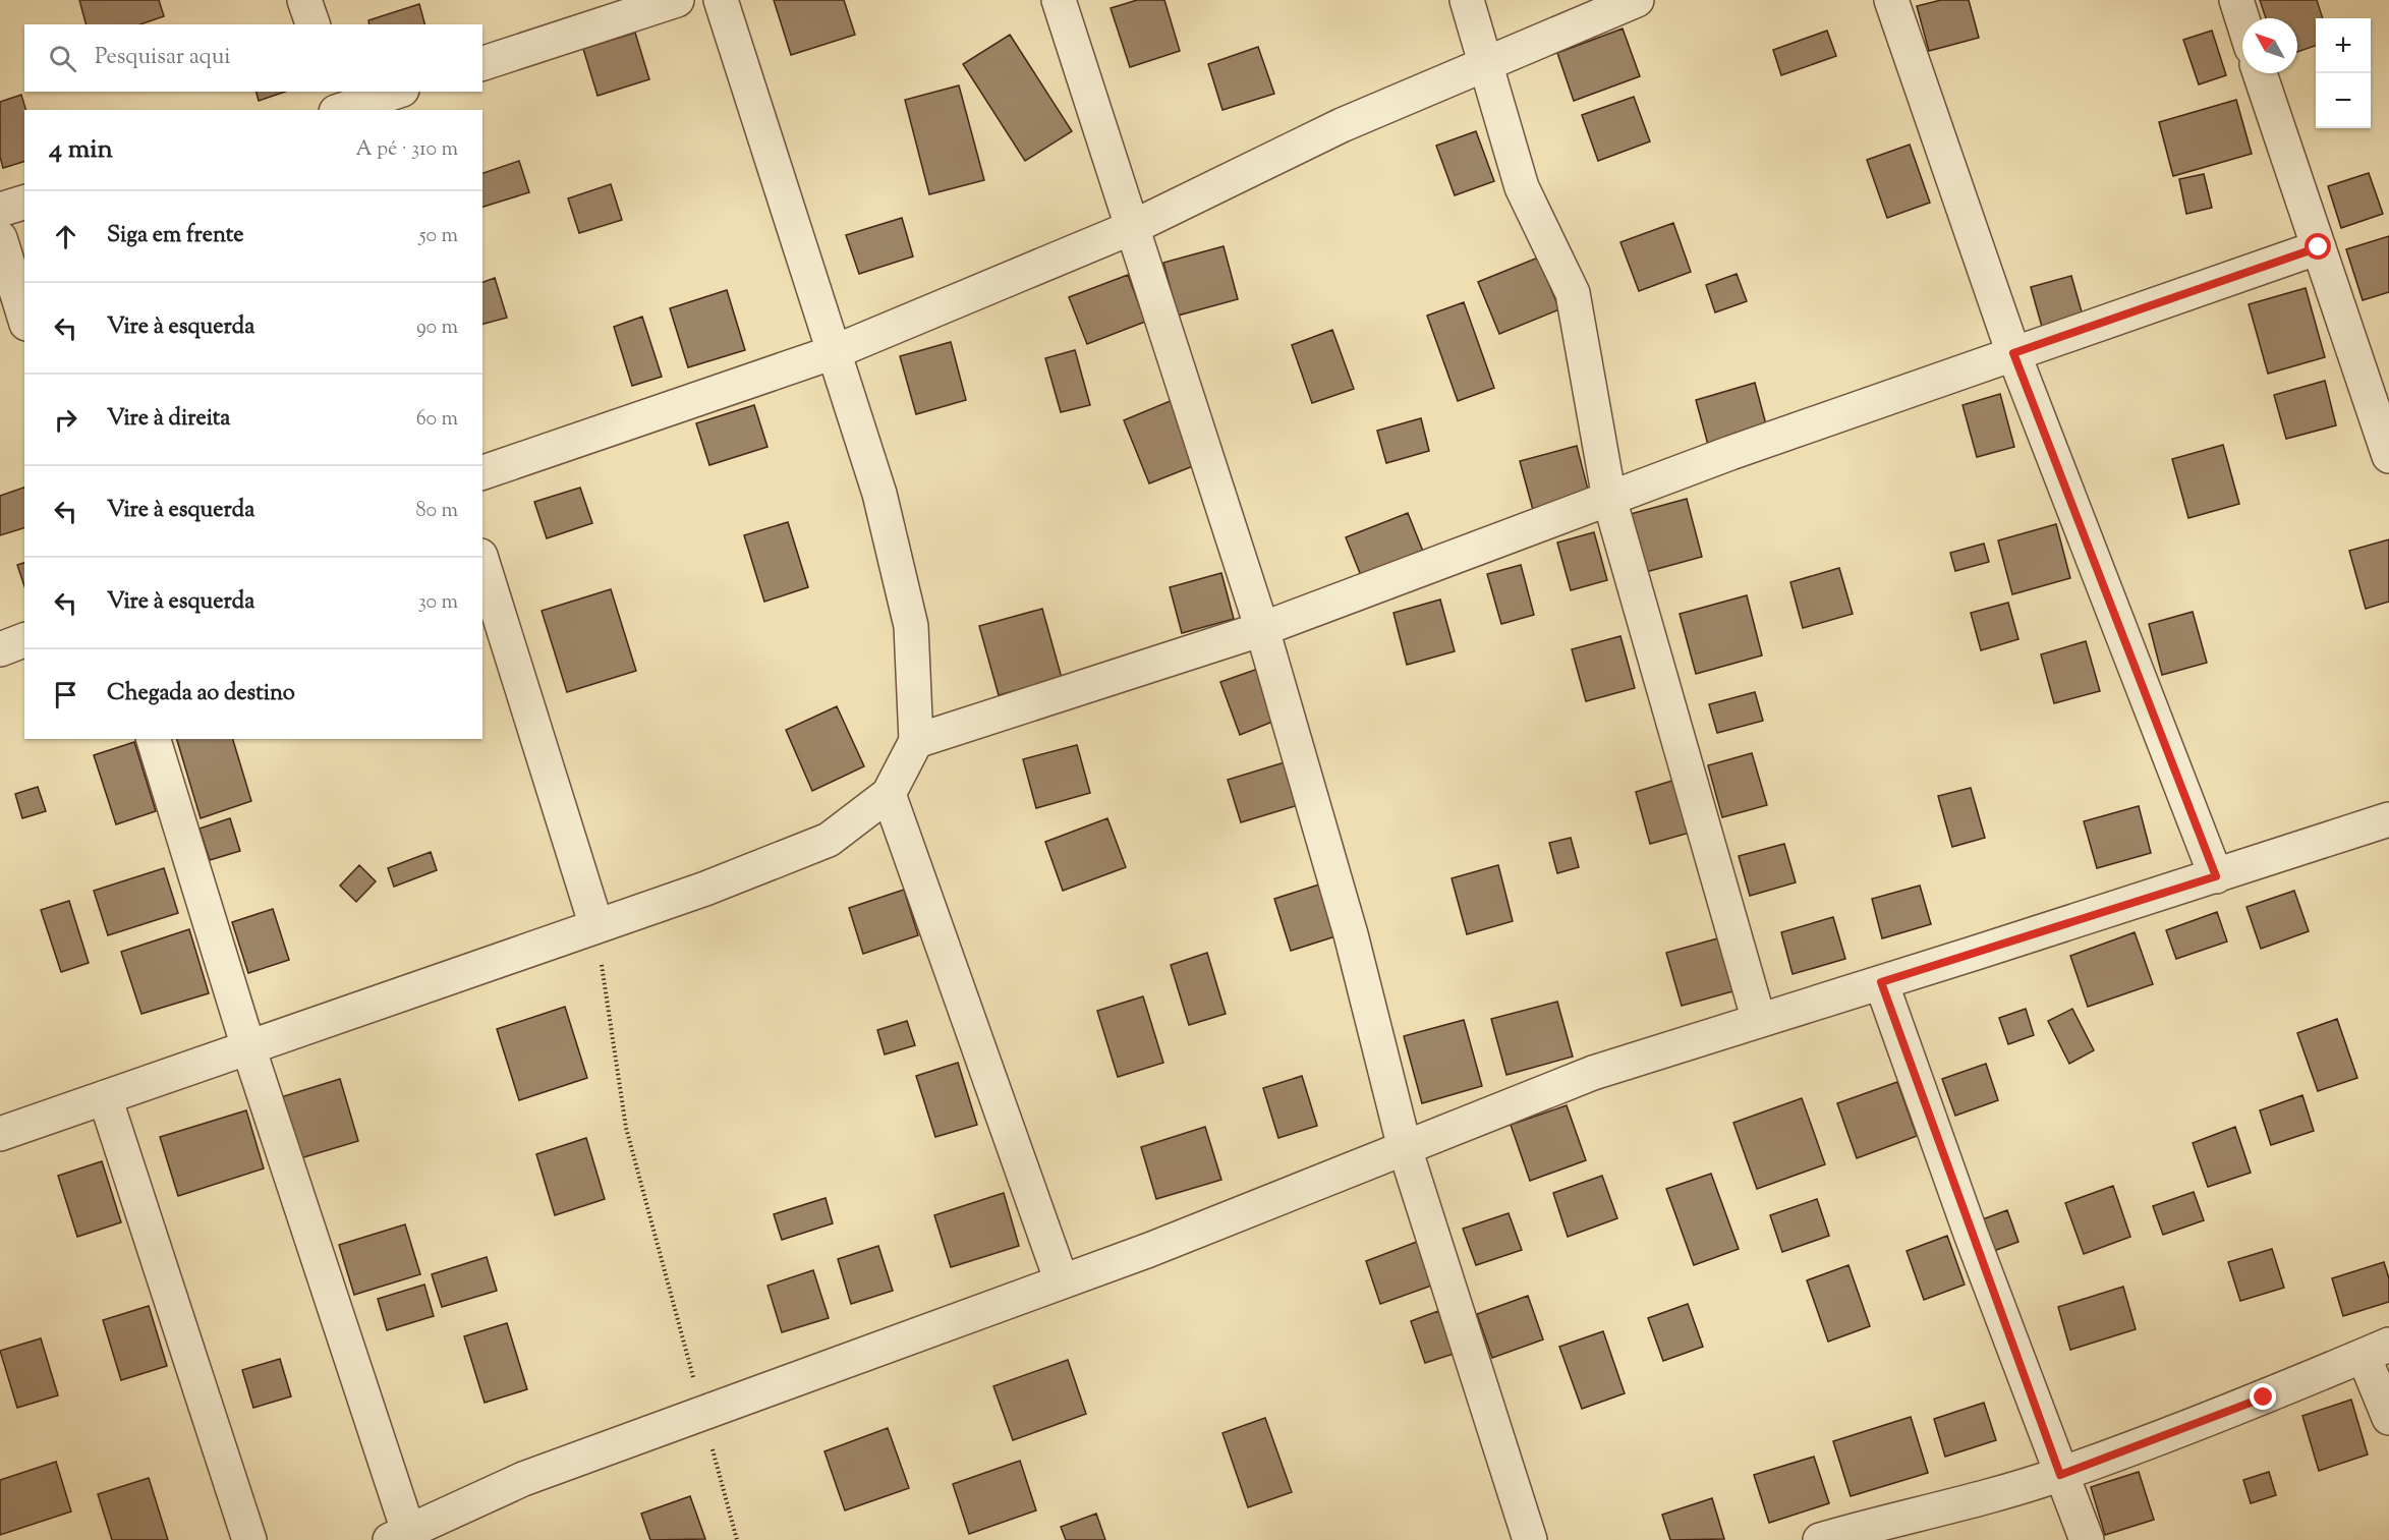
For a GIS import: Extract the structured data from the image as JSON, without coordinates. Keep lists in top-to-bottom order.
{
  "north": "top left",
  "page": {
    "map_buttons": ["+", "−"],
    "search": "Pesquisar aqui",
    "heading": ["4 min", "A pé · 310 m"],
    "list": [
      ["Siga em frente", "50 m"],
      ["Vire à esquerda", "90 m"],
      ["Vire à direita", "60 m"],
      ["Vire à esquerda", "80 m"],
      ["Vire à esquerda", "30 m"],
      "Chegada ao destino"
    ]
  }
}
